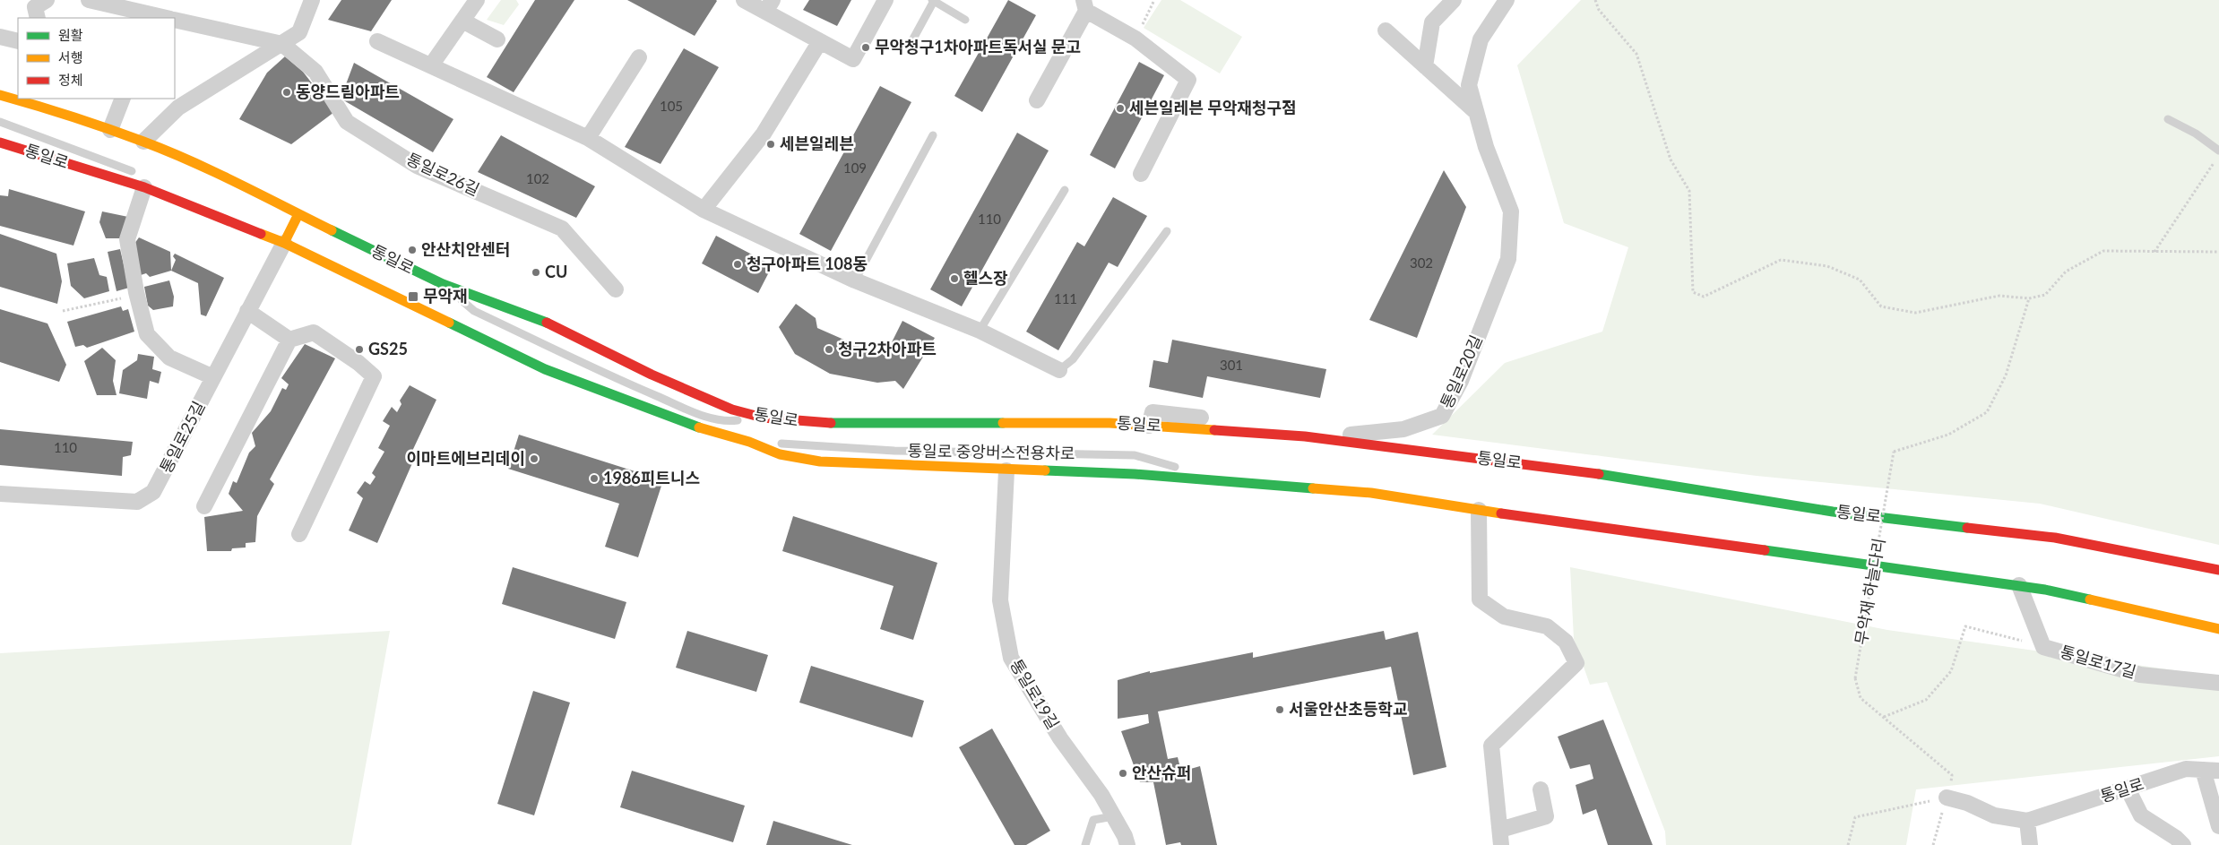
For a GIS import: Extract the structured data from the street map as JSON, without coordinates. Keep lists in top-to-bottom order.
{
  "streets": {
    "main road": ["통일로"],
    "street": [
      "통일로26길",
      "통일로20길",
      "통일로25길",
      "통일로17길",
      "통일로19길"
    ],
    "lane": ["통일로 중앙버스전용차로"],
    "path": ["무악재 하늘다리"]
  },
  "crossings": [
    ["통일로", "통일로20길"],
    ["통일로", "통일로25길"],
    ["통일로", "통일로 중앙버스전용차로"],
    ["통일로", "통일로17길"],
    ["통일로", "통일로19길"]
  ],
  "places": {
    "other": [
      "무악청구1차아파트독서실 문고",
      "동양드림아파트",
      "세븐일레븐 무악재청구점",
      "세븐일레븐",
      "안산치안센터",
      "청구아파트 108동",
      "CU",
      "헬스장",
      "GS25",
      "청구2차아파트",
      "이마트에브리데이",
      "1986피트니스",
      "서울안산초등학교",
      "안산슈퍼"
    ],
    "transit": ["무악재"]
  },
  "house_numbers": [
    "105",
    "109",
    "102",
    "110",
    "302",
    "111",
    "301",
    "110"
  ],
  "legend": ["원활", "서행", "정체"]
}
